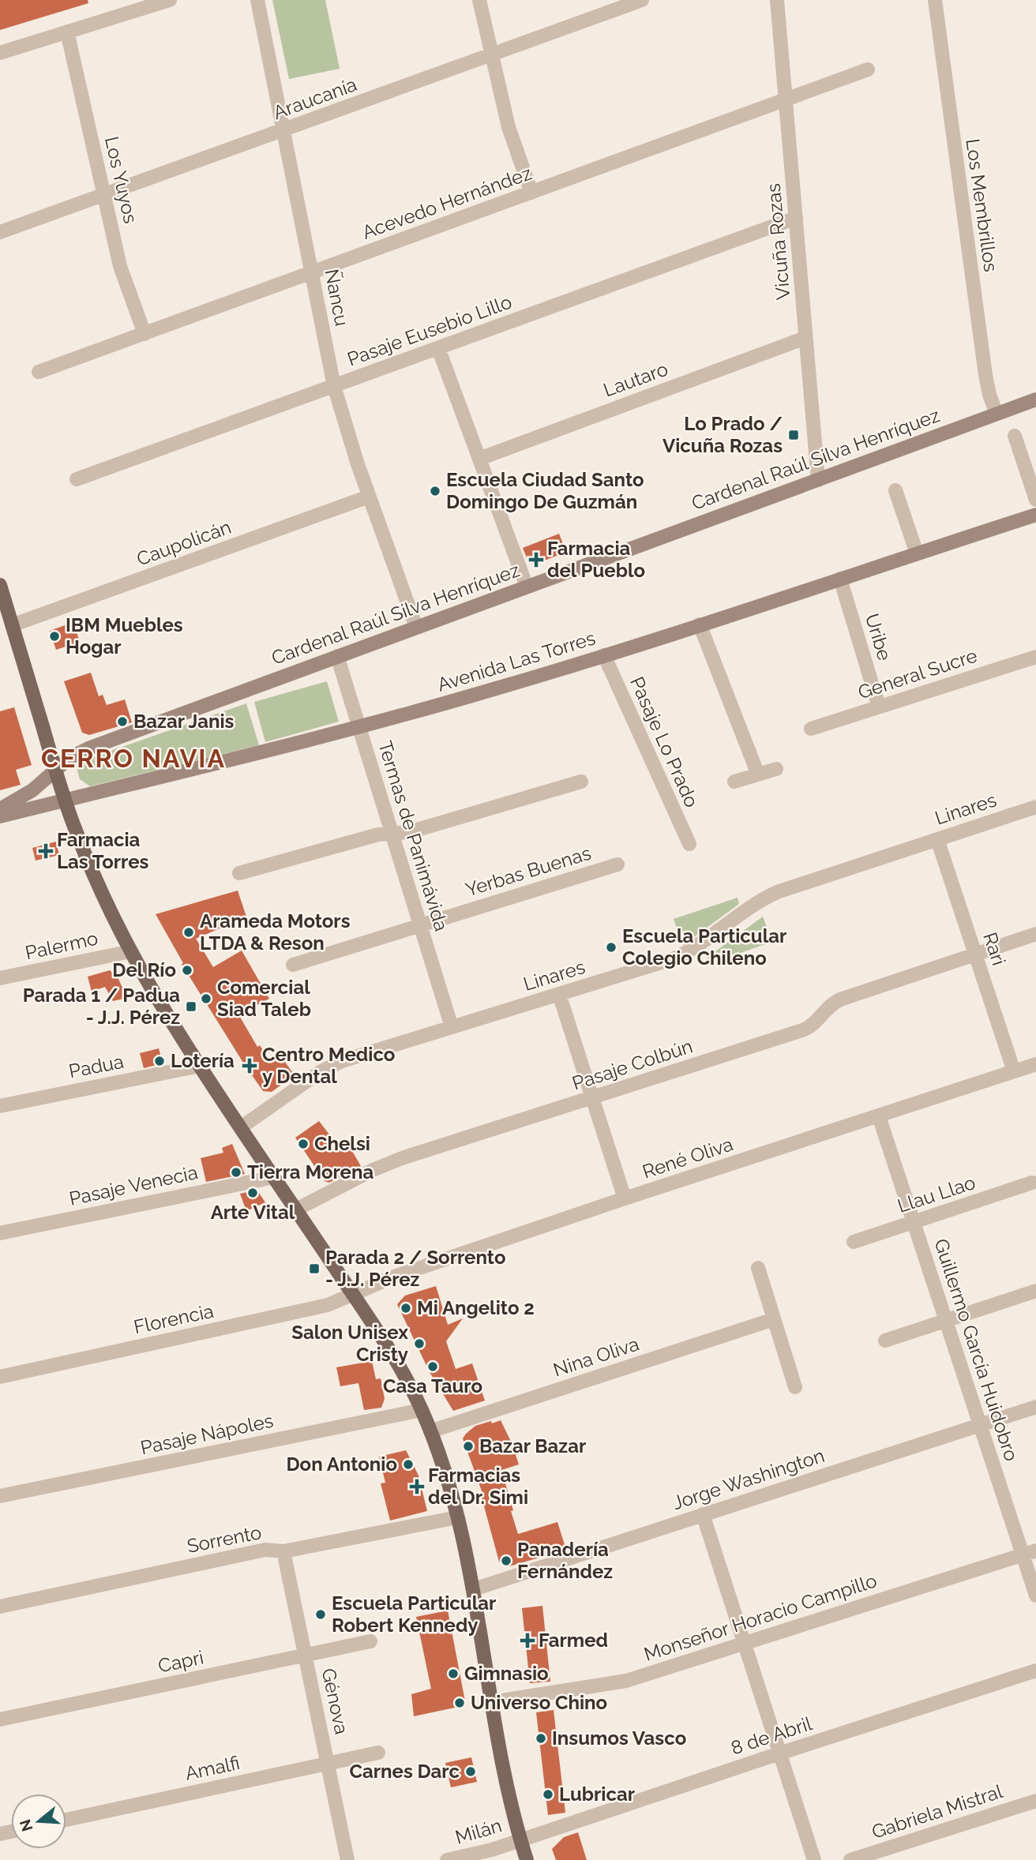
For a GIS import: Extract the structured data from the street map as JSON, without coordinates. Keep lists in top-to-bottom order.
{
  "streets": {
    "main road": ["Cardenal Raúl Silva Henríquez", "Avenida Las Torres"],
    "street": [
      "Araucanía",
      "Los Yuyos",
      "Acevedo Hernández",
      "Los Membrillos",
      "Vicuña Rozas",
      "Ñancu",
      "Pasaje Eusebio Lillo",
      "Lautaro",
      "Caupolicán",
      "Uribe",
      "General Sucre",
      "Pasaje Lo Prado",
      "Linares",
      "Termas de Panimávida",
      "Yerbas Buenas",
      "Palermo",
      "Rari",
      "Pasaje Colbún",
      "Padua",
      "René Oliva",
      "Pasaje Venecia",
      "Llau Llao",
      "Florencia",
      "Guillermo García Huidobro",
      "Nina Oliva",
      "Pasaje Nápoles",
      "Jorge Washington",
      "Sorrento",
      "Monseñor Horacio Campillo",
      "Capri",
      "Génova",
      "8 de Abril",
      "Amalfi",
      "Gabriela Mistral",
      "Milán"
    ]
  },
  "crossings": [
    ["Araucanía", "Los Yuyos"],
    ["Araucanía", "Ñancu"],
    ["Los Yuyos", "Acevedo Hernández"],
    ["Acevedo Hernández", "Vicuña Rozas"],
    ["Acevedo Hernández", "Ñancu"],
    ["Los Membrillos", "Cardenal Raúl Silva Henríquez"],
    ["Vicuña Rozas", "Pasaje Eusebio Lillo"],
    ["Vicuña Rozas", "Lautaro"],
    ["Vicuña Rozas", "Cardenal Raúl Silva Henríquez"],
    ["Ñancu", "Pasaje Eusebio Lillo"],
    ["Ñancu", "Cardenal Raúl Silva Henríquez"],
    ["Ñancu", "Caupolicán"],
    ["Cardenal Raúl Silva Henríquez", "Termas de Panimávida"],
    ["Uribe", "Avenida Las Torres"],
    ["Uribe", "General Sucre"],
    ["Avenida Las Torres", "Pasaje Lo Prado"],
    ["Avenida Las Torres", "Termas de Panimávida"],
    ["Linares", "Termas de Panimávida"],
    ["Linares", "Rari"],
    ["Termas de Panimávida", "Yerbas Buenas"],
    ["Rari", "Pasaje Colbún"],
    ["Rari", "René Oliva"],
    ["René Oliva", "Florencia"],
    ["René Oliva", "Guillermo García Huidobro"],
    ["Llau Llao", "Guillermo García Huidobro"],
    ["Guillermo García Huidobro", "Jorge Washington"],
    ["Guillermo García Huidobro", "Monseñor Horacio Campillo"],
    ["Sorrento", "Génova"],
    ["Capri", "Génova"],
    ["Génova", "Amalfi"],
    ["8 de Abril", "Milán"]
  ],
  "districts": ["CERRO NAVIA"],
  "places": {
    "transit": ["Lo Prado / Vicuña Rozas", "Parada 1 / Padua - J.J. Pérez", "Parada 2 / Sorrento - J.J. Pérez"],
    "other": [
      "Escuela Ciudad Santo Domingo De Guzmán",
      "IBM Muebles Hogar",
      "Bazar Janis",
      "Arameda Motors LTDA & Reson",
      "Escuela Particular Colegio Chileno",
      "Del Río",
      "Comercial Siad Taleb",
      "Lotería",
      "Chelsi",
      "Tierra Morena",
      "Arte Vital",
      "Mi Angelito 2",
      "Salon Unisex Cristy",
      "Casa Tauro",
      "Bazar Bazar",
      "Don Antonio",
      "Panadería Fernández",
      "Escuela Particular Robert Kennedy",
      "Gimnasio",
      "Universo Chino",
      "Insumos Vasco",
      "Carnes Darc",
      "Lubricar"
    ],
    "health": [
      "Farmacia del Pueblo",
      "Farmacia Las Torres",
      "Centro Medico y Dental",
      "Farmacias del Dr. Simi",
      "Farmed"
    ]
  },
  "north": "left"
}
